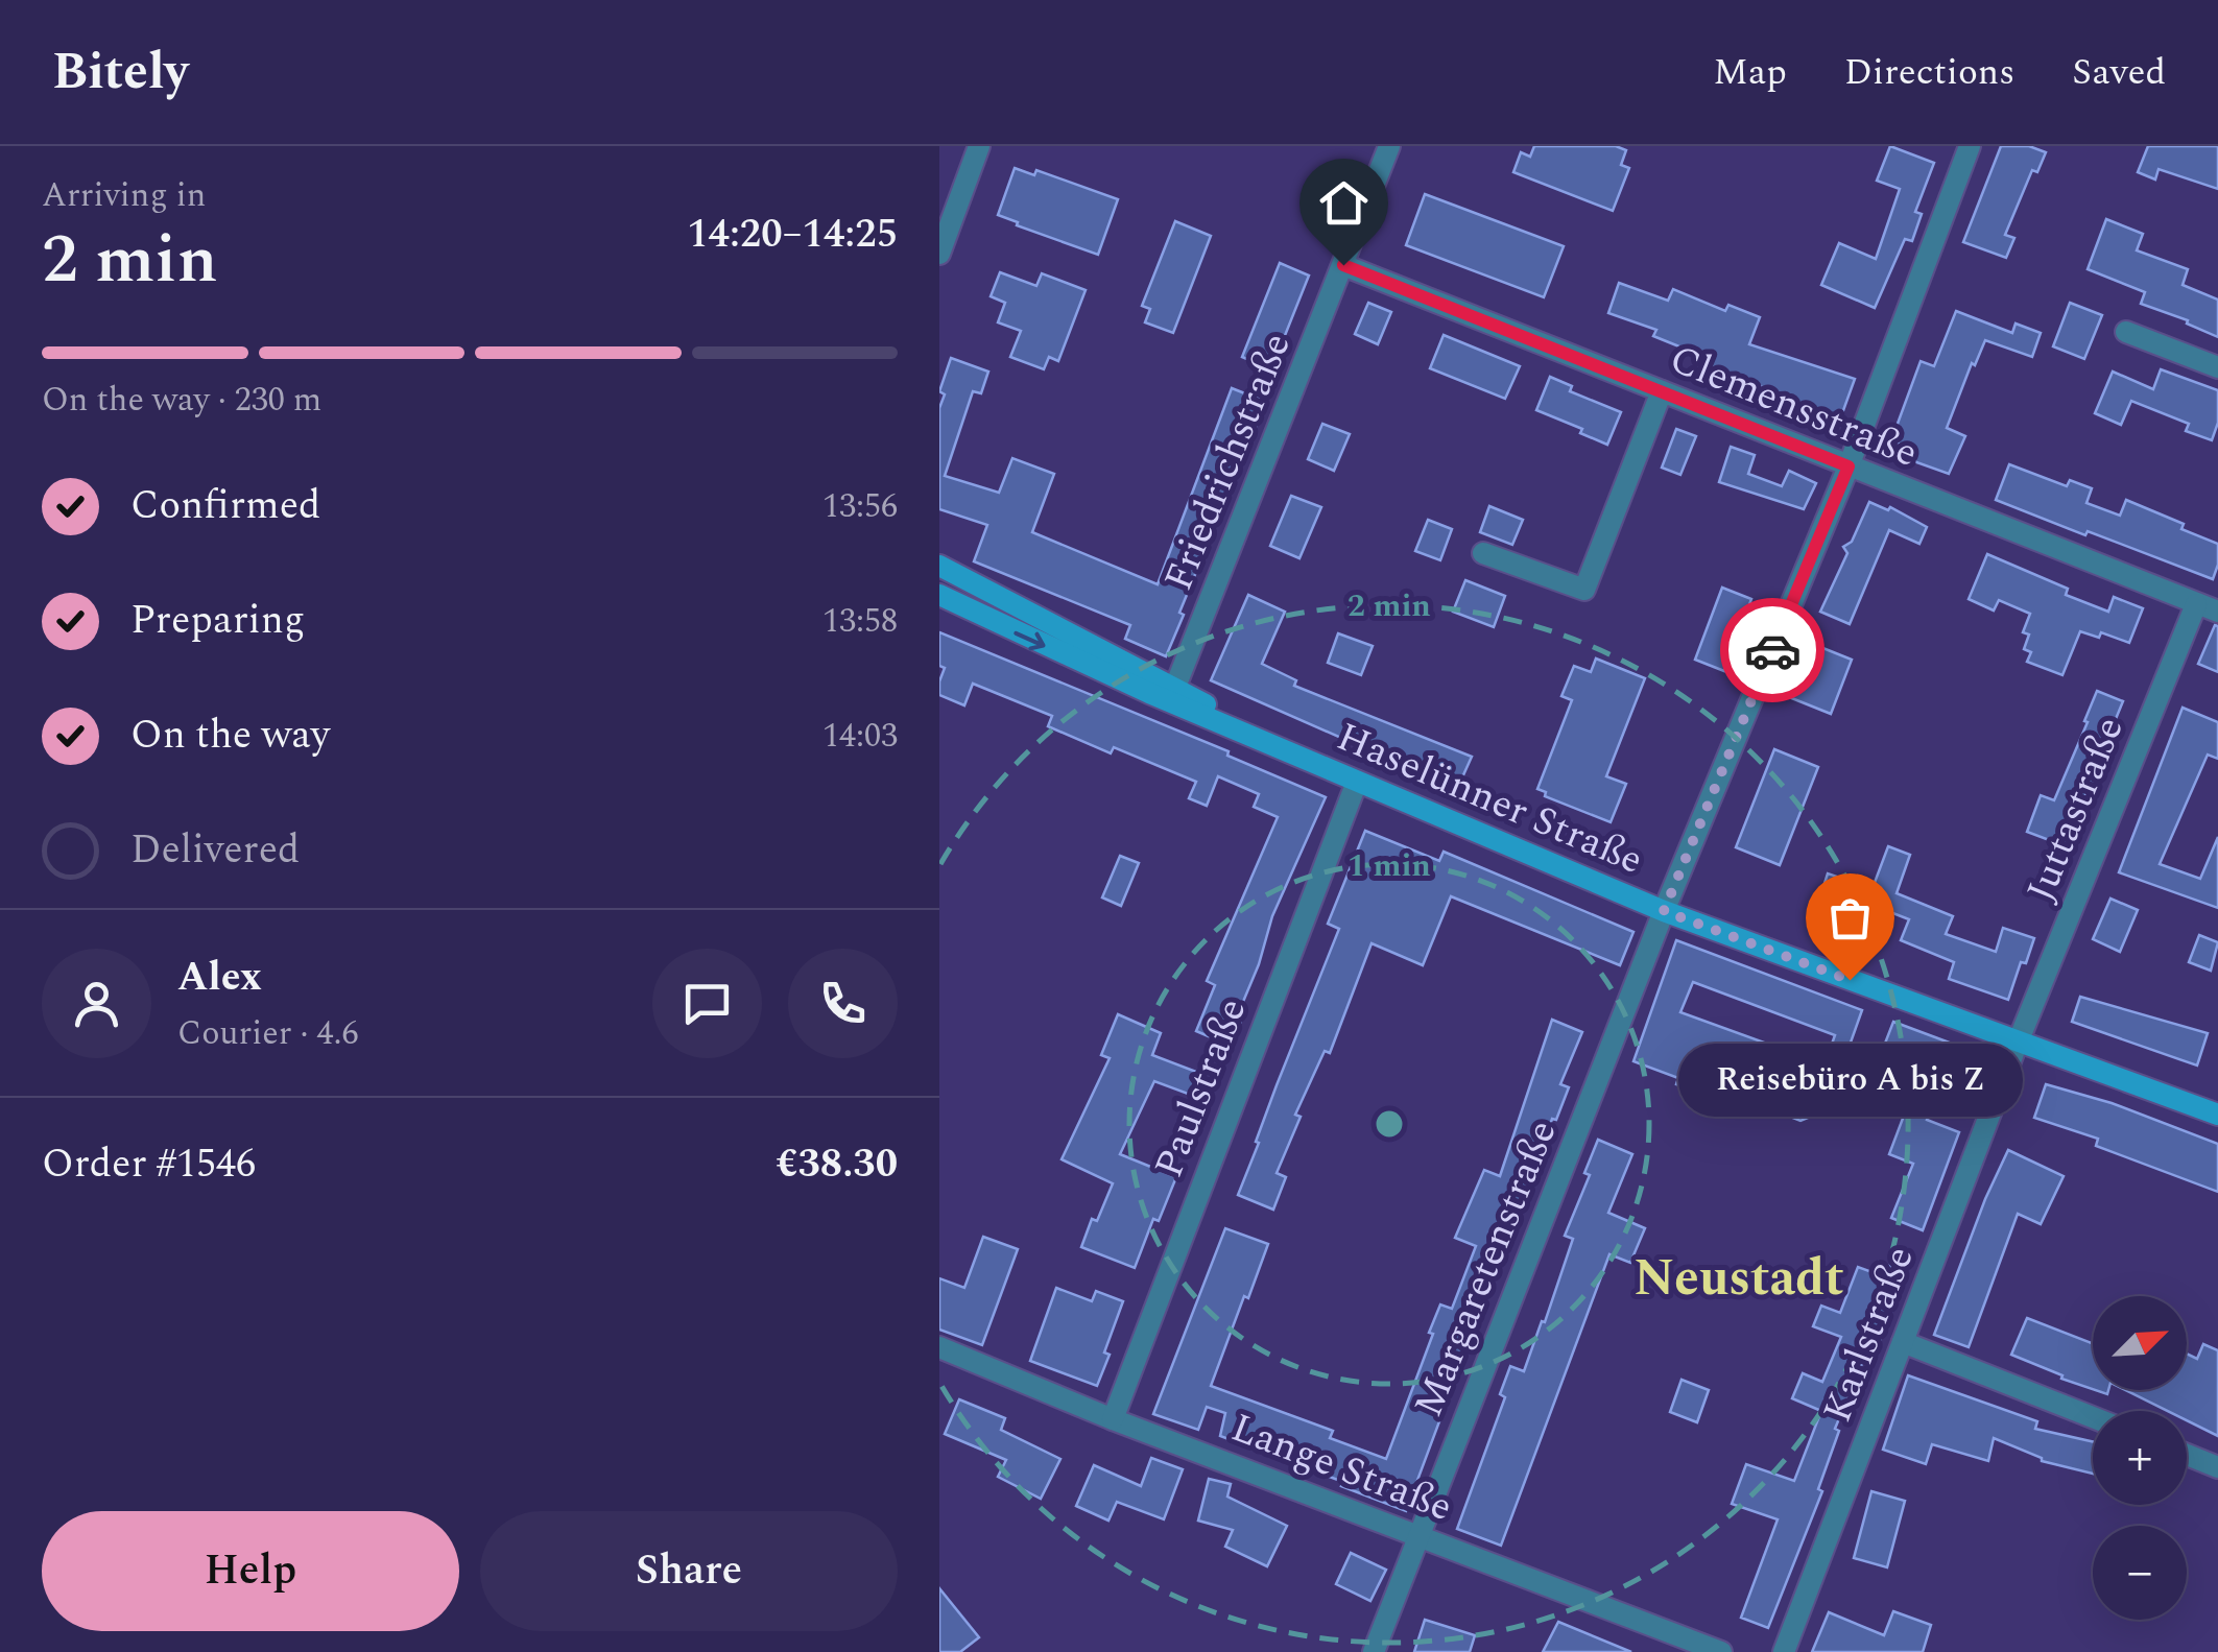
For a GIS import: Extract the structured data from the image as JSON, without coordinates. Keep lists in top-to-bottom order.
{
  "streets": {
    "street": [
      "Clemensstraße",
      "Friedrichstraße",
      "Haselünner Straße",
      "Juttastraße",
      "Paulstraße",
      "Margaretenstraße",
      "Karlstraße",
      "Lange Straße"
    ]
  },
  "crossings": [
    ["Clemensstraße", "Friedrichstraße"],
    ["Clemensstraße", "Juttastraße"],
    ["Clemensstraße", "Margaretenstraße"],
    ["Friedrichstraße", "Haselünner Straße"],
    ["Haselünner Straße", "Juttastraße"],
    ["Haselünner Straße", "Paulstraße"],
    ["Haselünner Straße", "Margaretenstraße"],
    ["Haselünner Straße", "Karlstraße"],
    ["Juttastraße", "Karlstraße"],
    ["Paulstraße", "Lange Straße"],
    ["Margaretenstraße", "Lange Straße"]
  ],
  "districts": ["Neustadt"],
  "places": ["Reisebüro A bis Z"],
  "north": "top right",
  "page": {
    "header": "Bitely",
    "nav": ["Map", "Directions", "Saved"],
    "heading": ["2 min", "Arriving in", "14:20–14:25"],
    "panel": [
      "Alex",
      "Courier · 4.6",
      "Order #1546",
      "€38.30"
    ],
    "bar": "On the way · 230 m",
    "list": [
      ["Confirmed", "13:56"],
      ["Preparing", "13:58"],
      ["On the way", "14:03"],
      "Delivered"
    ],
    "bubble": "Reisebüro A bis Z",
    "map_buttons": ["+", "−"],
    "buttons": ["Help", "Share"]
  },
  "rings": ["2 min", "1 min"]
}
